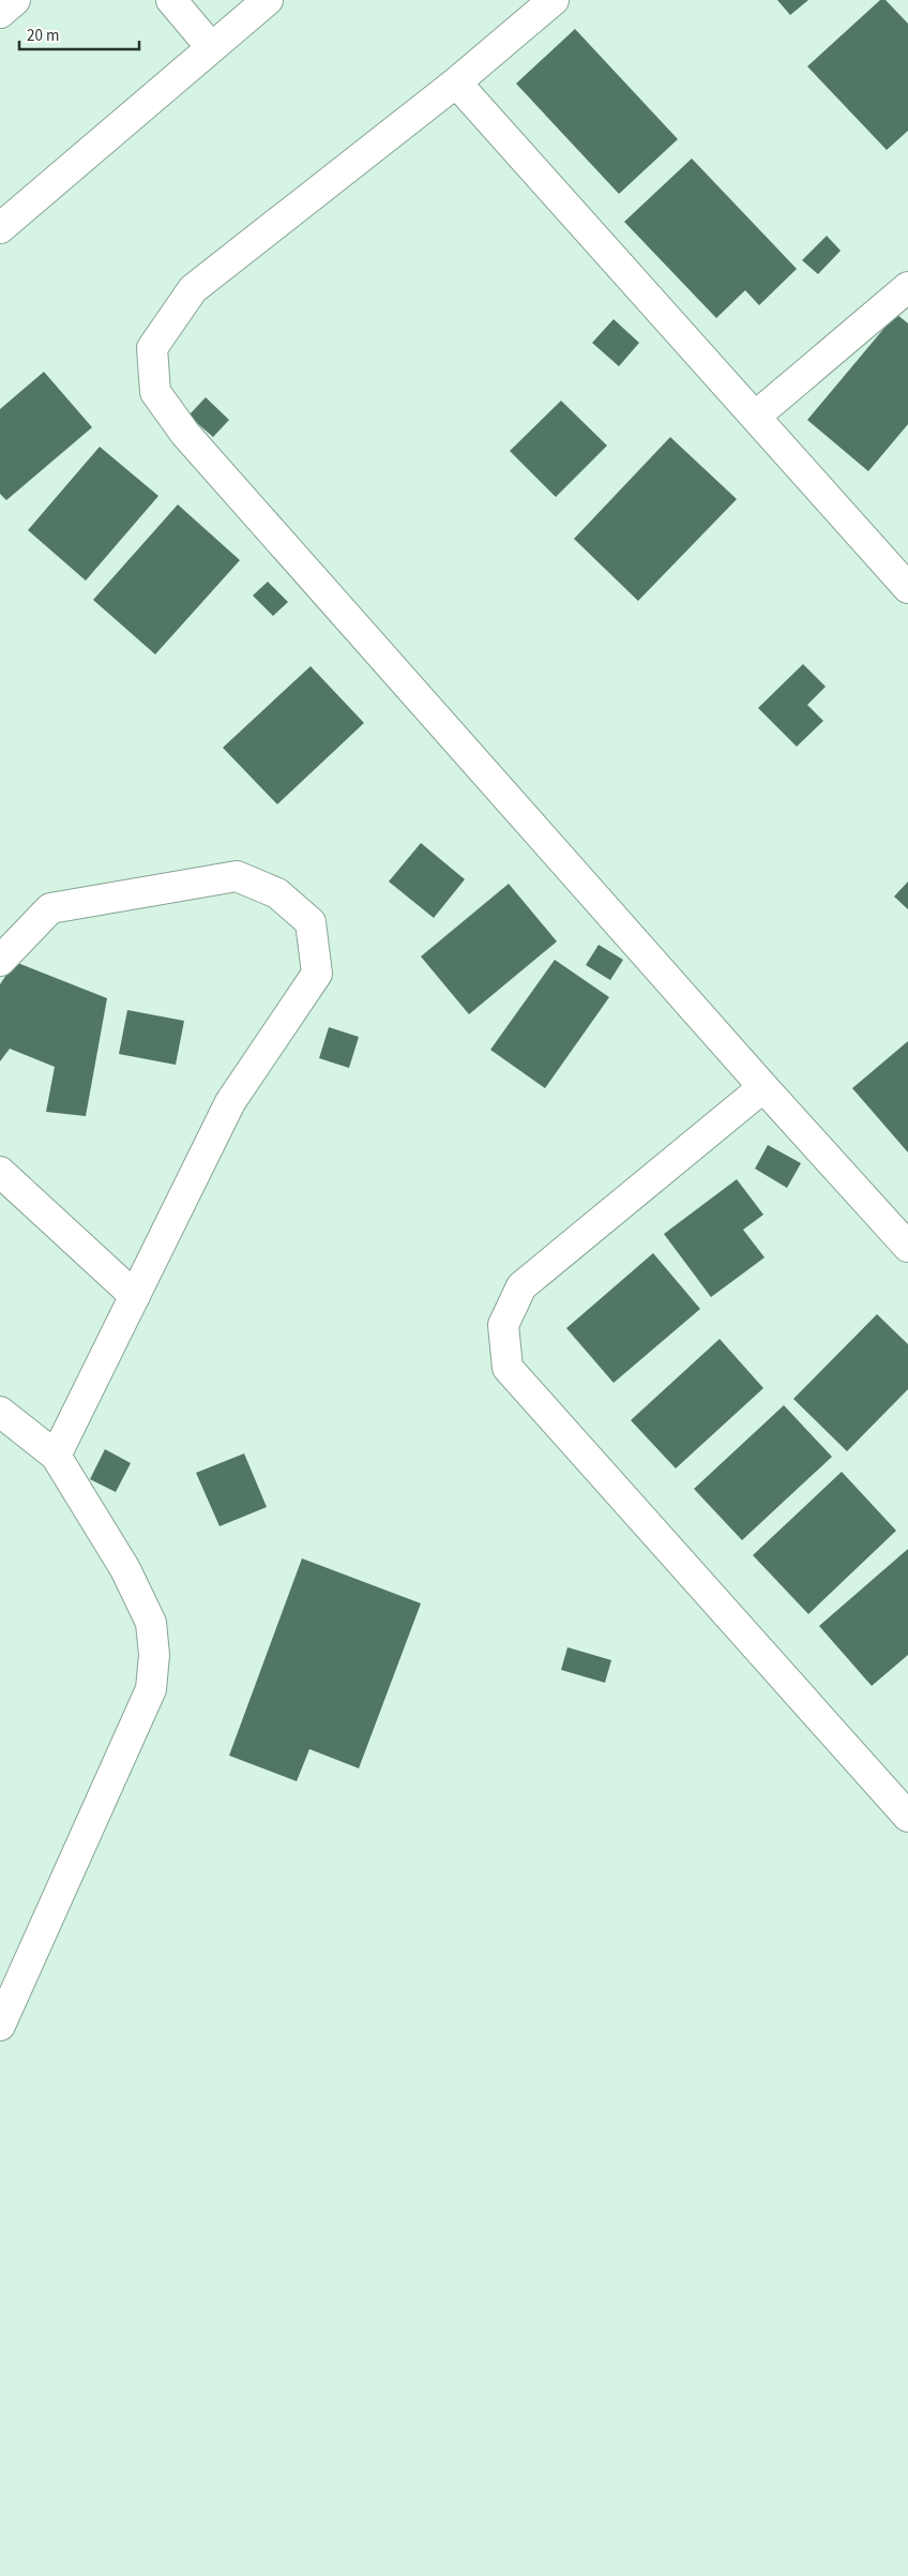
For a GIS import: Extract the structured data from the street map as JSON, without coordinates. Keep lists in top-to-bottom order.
{
  "scale_bar": "20 m"
}
